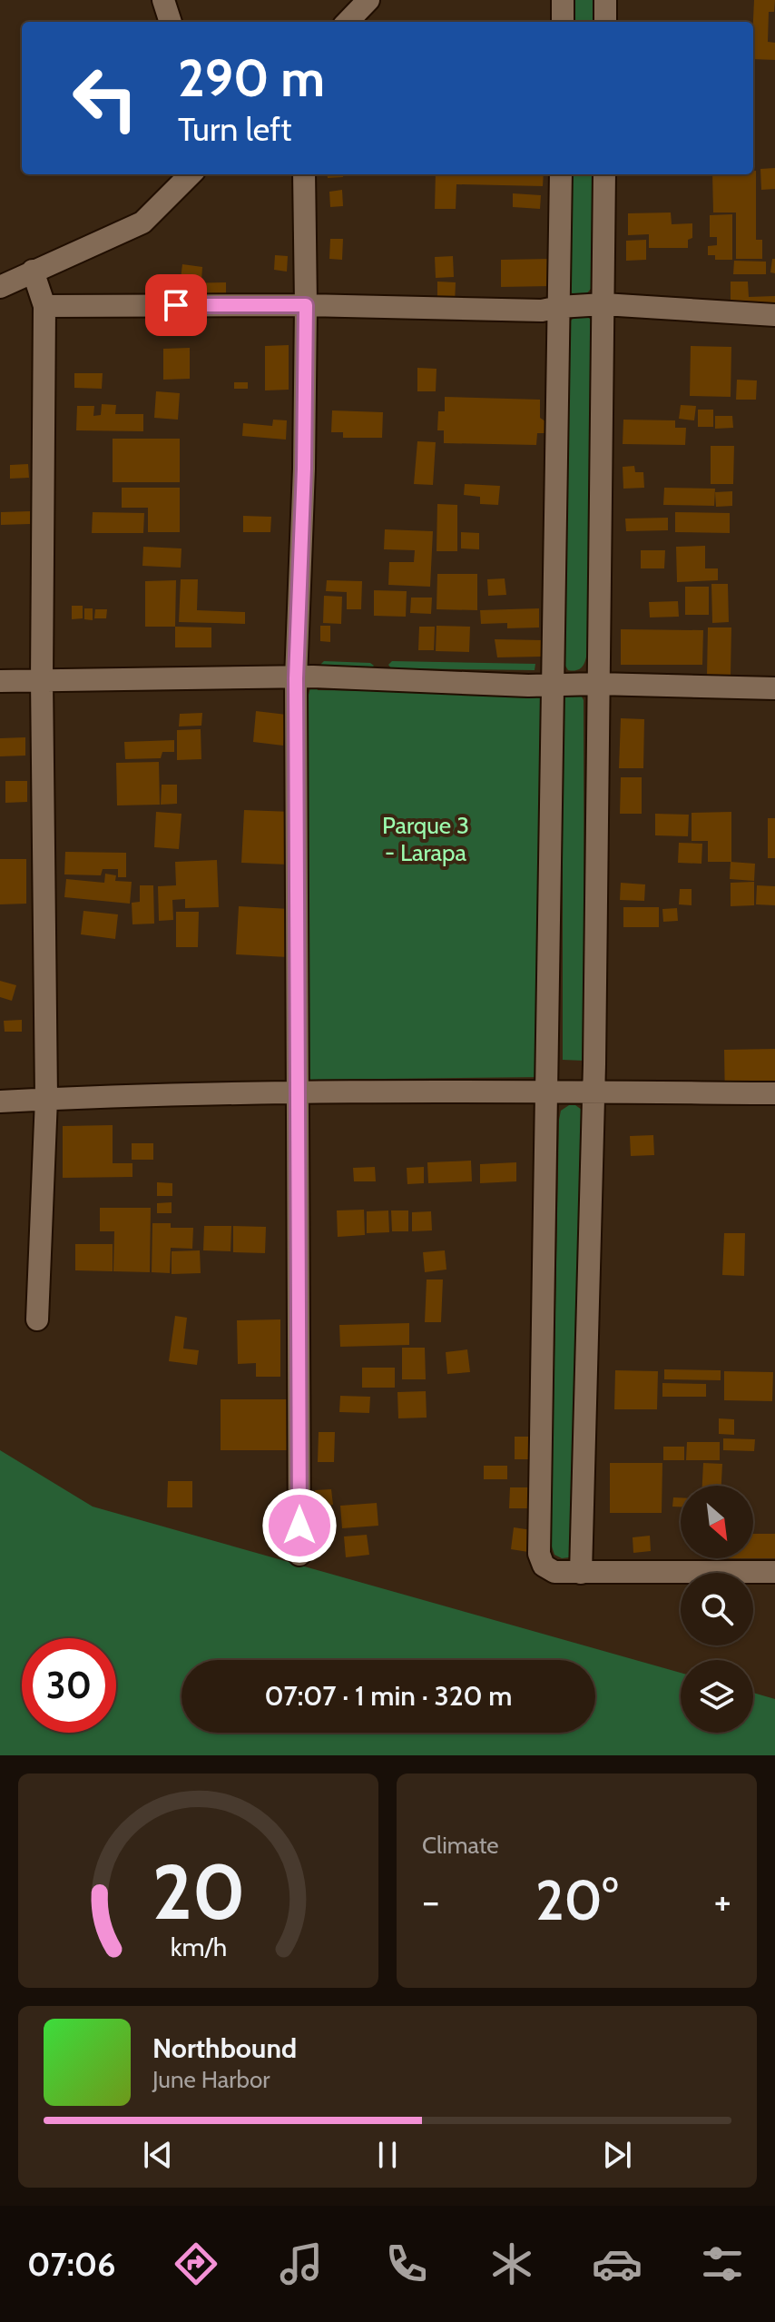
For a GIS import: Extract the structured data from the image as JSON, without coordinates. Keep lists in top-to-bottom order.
{
  "parks": ["Parque 3 - Larapa"],
  "north": "bottom right",
  "page": {
    "turn": ["290 m", "Turn left"],
    "limit": "30",
    "trip": "07:07 · 1 min · 320 m",
    "tile": "Climate",
    "heat": ["−", "20°", "+"],
    "song": ["Northbound", "June Harbor"],
    "tabs": "07:06",
    "gauge": ["20", "km/h"]
  }
}
